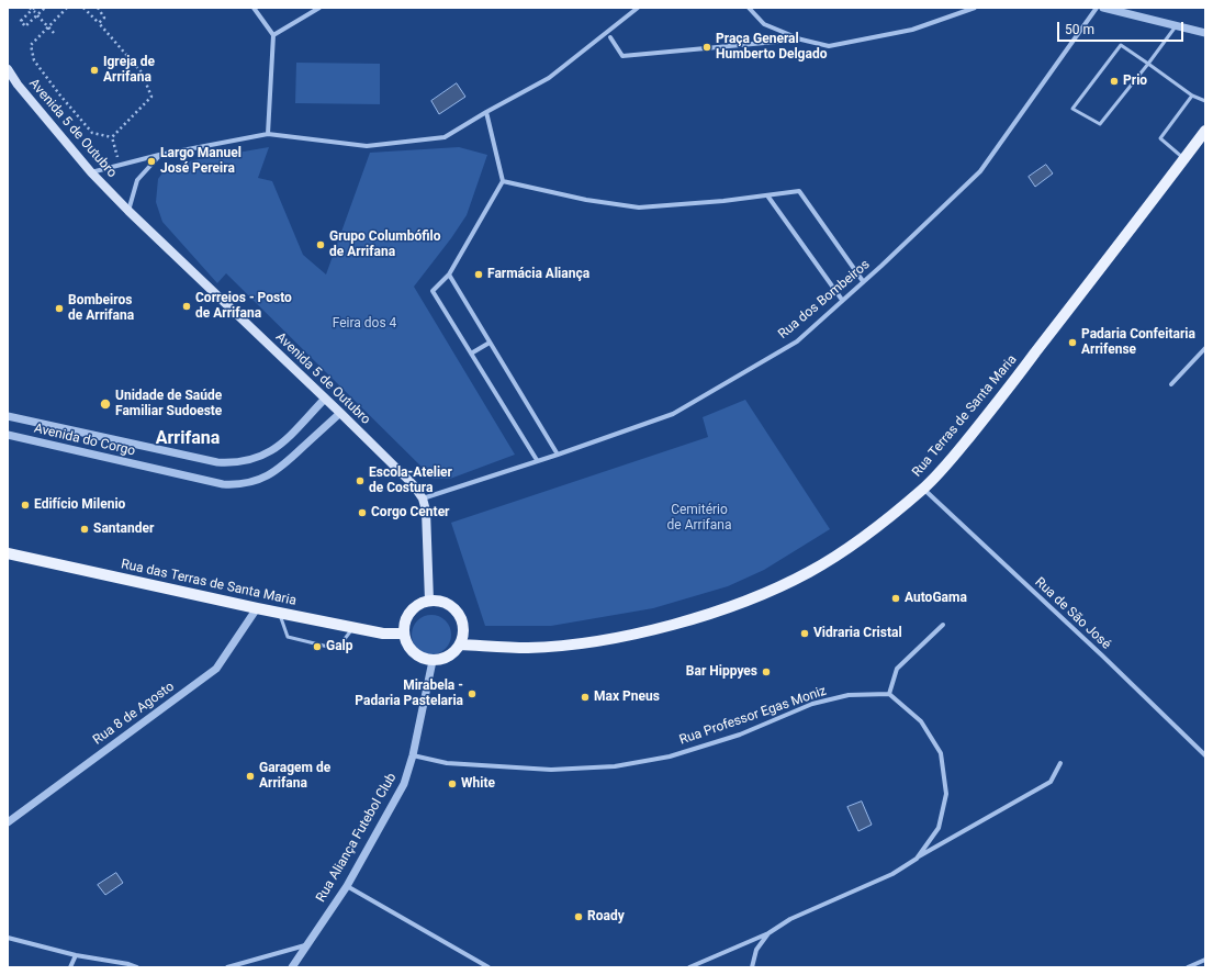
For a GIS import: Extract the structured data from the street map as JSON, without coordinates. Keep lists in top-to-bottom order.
{
  "streets": {
    "main road": ["Avenida 5 de Outubro", "Rua Terras de Santa Maria", "Rua das Terras de Santa Maria"],
    "street": [
      "Rua dos Bombeiros",
      "Avenida do Corgo",
      "Rua de São José",
      "Rua 8 de Agosto",
      "Rua Professor Egas Moniz",
      "Rua Aliança Futebol Club"
    ]
  },
  "crossings": [
    ["Avenida 5 de Outubro", "Rua dos Bombeiros"],
    ["Avenida 5 de Outubro", "Rua Terras de Santa Maria"],
    ["Avenida 5 de Outubro", "Avenida do Corgo"],
    ["Avenida 5 de Outubro", "Rua das Terras de Santa Maria"],
    ["Avenida 5 de Outubro", "Rua Aliança Futebol Club"],
    ["Rua Terras de Santa Maria", "Rua das Terras de Santa Maria"],
    ["Rua Terras de Santa Maria", "Rua de São José"],
    ["Rua Terras de Santa Maria", "Rua Aliança Futebol Club"],
    ["Rua das Terras de Santa Maria", "Rua 8 de Agosto"],
    ["Rua das Terras de Santa Maria", "Rua Aliança Futebol Club"],
    ["Rua Professor Egas Moniz", "Rua Aliança Futebol Club"]
  ],
  "districts": ["Arrifana"],
  "parks": ["Feira dos 4", "Cemitério de Arrifana"],
  "places": [
    "Praça General Humberto Delgado",
    "Igreja de Arrifana",
    "Prio",
    "Largo Manuel José Pereira",
    "Grupo Columbófilo de Arrifana",
    "Farmácia Aliança",
    "Correios - Posto de Arrifana",
    "Bombeiros de Arrifana",
    "Padaria Confeitaria Arrifense",
    "Unidade de Saúde Familiar Sudoeste",
    "Escola-Atelier de Costura",
    "Edifício Milenio",
    "Corgo Center",
    "Santander",
    "AutoGama",
    "Vidraria Cristal",
    "Galp",
    "Bar Hippyes",
    "Mirabela - Padaria Pastelaria",
    "Max Pneus",
    "Garagem de Arrifana",
    "White",
    "Roady"
  ],
  "scale_bar": "50 m"
}
